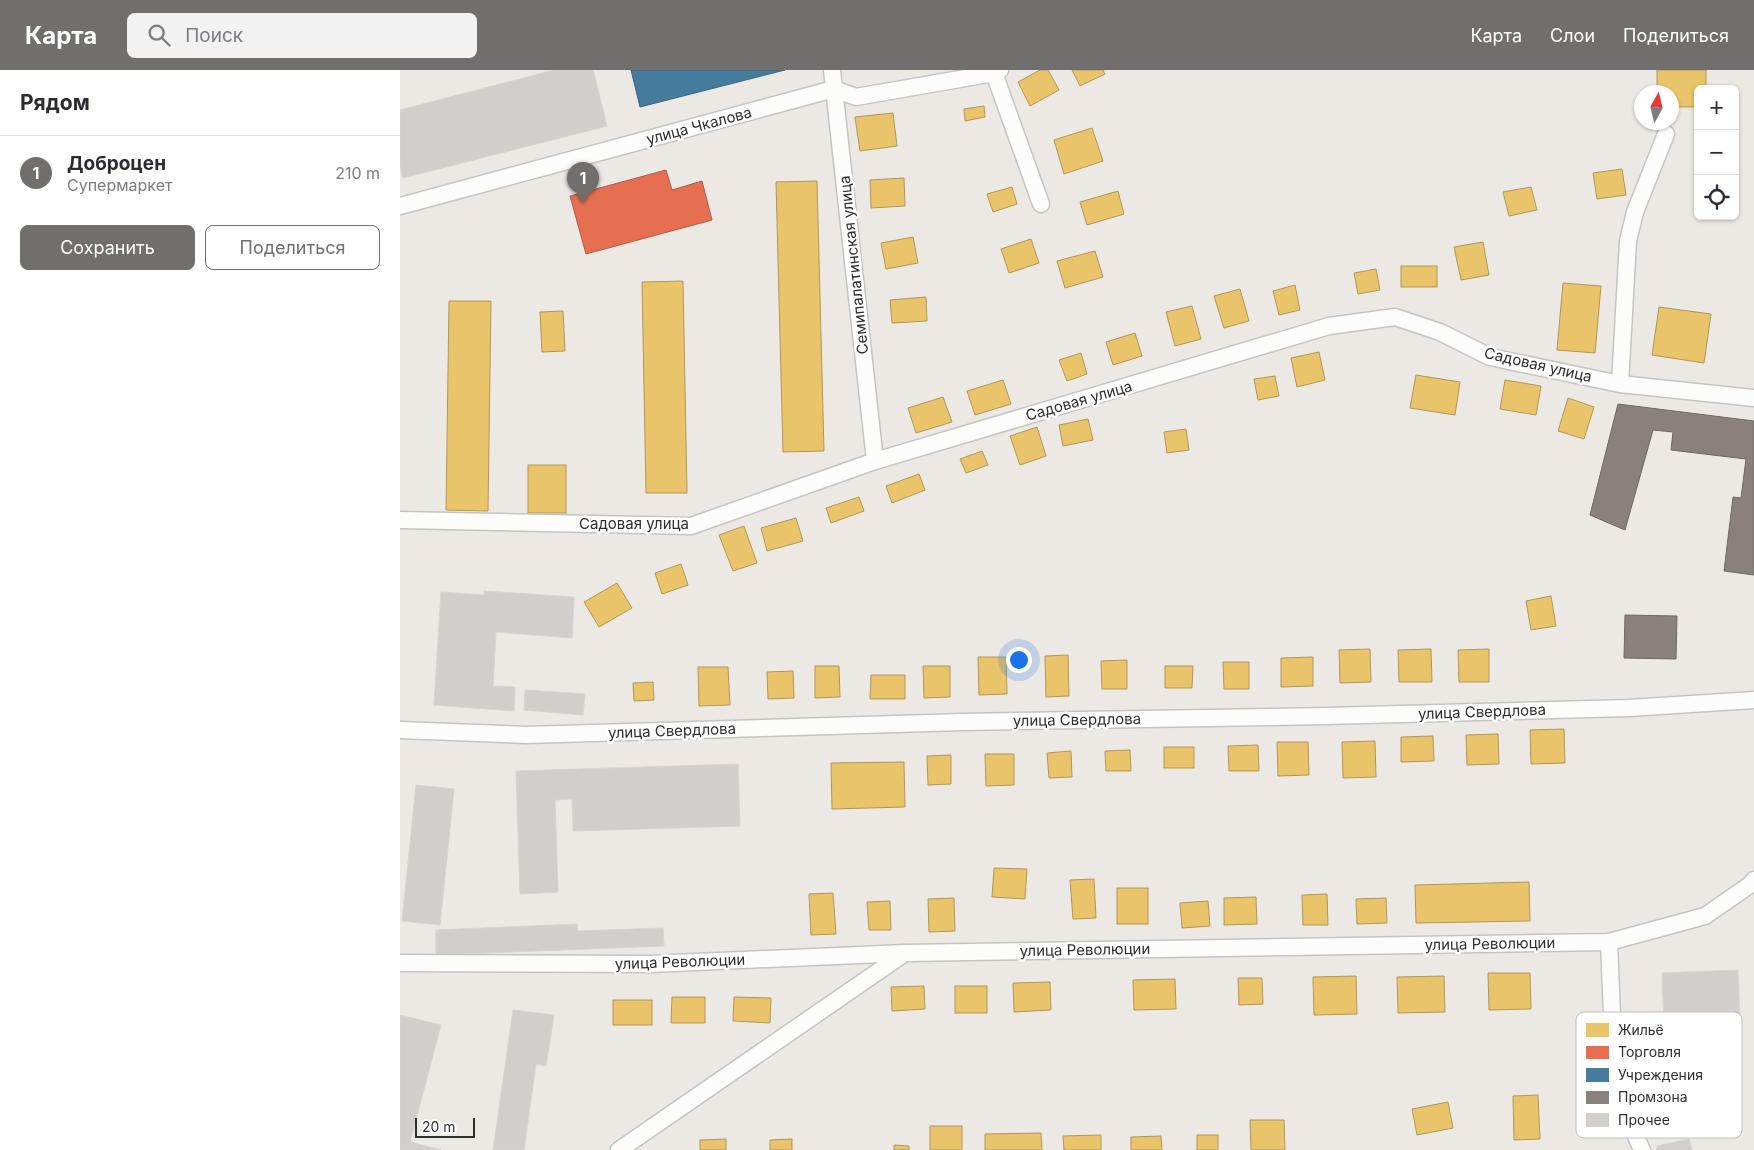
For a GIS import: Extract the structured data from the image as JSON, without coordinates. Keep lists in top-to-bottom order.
{
  "streets": {
    "street": [
      "улица Чкалова",
      "Семипалатинская улица",
      "Садовая улица",
      "улица Свердлова",
      "улица Революции"
    ]
  },
  "crossings": [
    ["улица Чкалова", "Семипалатинская улица"],
    ["Семипалатинская улица", "Садовая улица"]
  ],
  "legend": [
    "Жильё",
    "Торговля",
    "Учреждения",
    "Промзона",
    "Прочее"
  ],
  "scale_bar": "20 m",
  "north": "top",
  "page": {
    "header": "Карта",
    "search": "Поиск",
    "nav": ["Карта", "Слои", "Поделиться"],
    "heading": "Рядом",
    "map_buttons": ["+", "−"],
    "list": [
      {
        "mark": "1",
        "name": "Доброцен",
        "note": "Супермаркет",
        "value": "210 m"
      }
    ],
    "pins": "1",
    "buttons": ["Сохранить", "Поделиться"],
    "scale": "20 m"
  }
}
